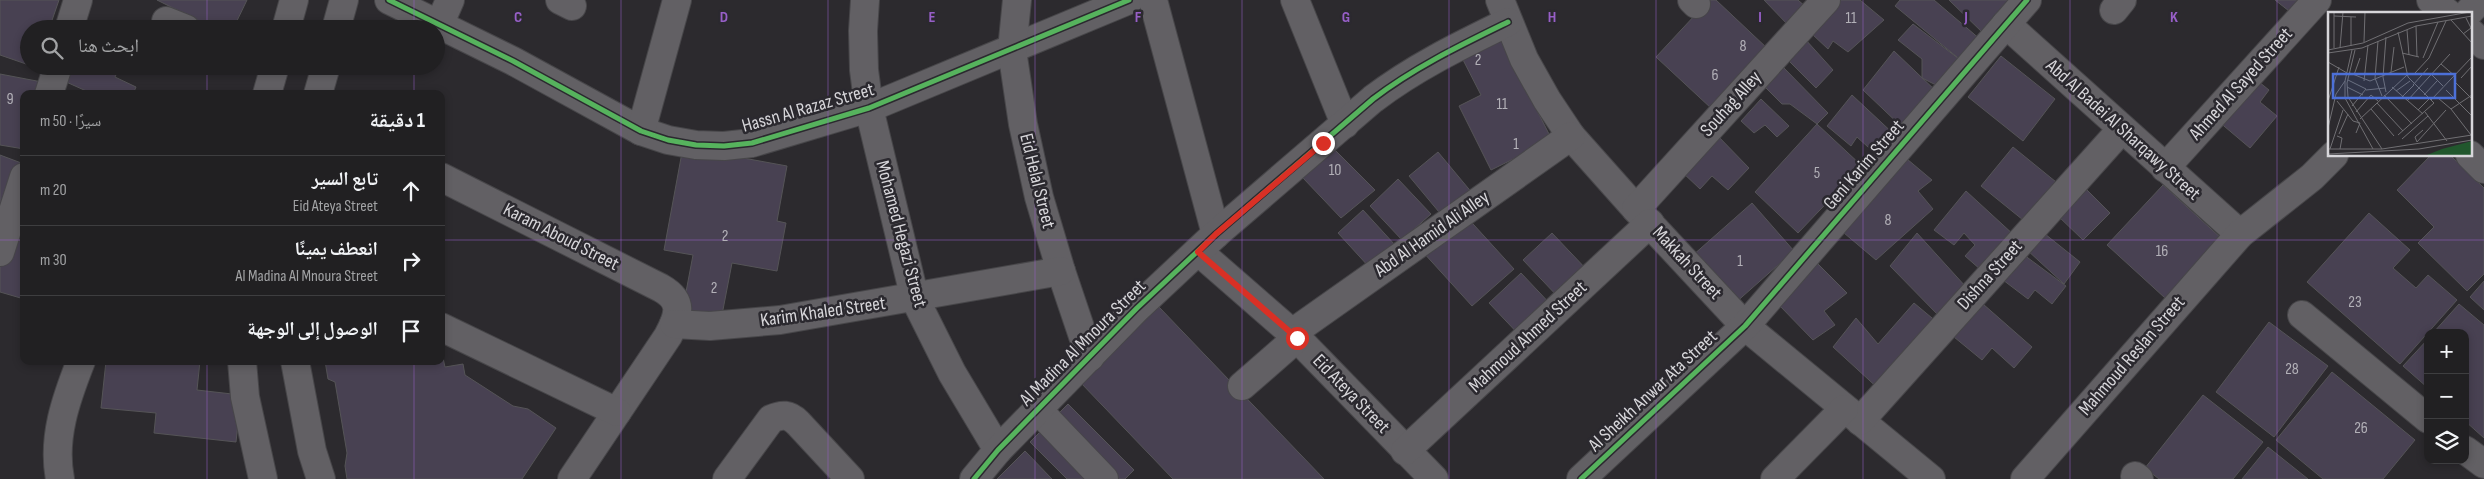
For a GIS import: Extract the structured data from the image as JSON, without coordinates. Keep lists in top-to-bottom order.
{
  "streets": {
    "street": [
      "Ahmed Al Sayed Street",
      "Souhag Alley",
      "Hassn Al Razaz Street",
      "Abd Al Badei Al Sharqawy Street",
      "Geni Karim Street",
      "Eid Helal Street",
      "Mohamed Hegazi Street",
      "Abd Al Hamid Ali Alley",
      "Karam Aboud Street",
      "Makkah Street",
      "Dishna Street",
      "Karim Khaled Street",
      "Mahmoud Ahmed Street",
      "Al Madina Al Mnoura Street",
      "Mahmoud Reslan Street",
      "Al Sheikh Anwar Ata Street",
      "Eid Ateya Street"
    ]
  },
  "crossings": [
    ["Ahmed Al Sayed Street", "Abd Al Badei Al Sharqawy Street"],
    ["Souhag Alley", "Makkah Street"],
    ["Souhag Alley", "Mahmoud Ahmed Street"],
    ["Hassn Al Razaz Street", "Eid Helal Street"],
    ["Hassn Al Razaz Street", "Mohamed Hegazi Street"],
    ["Abd Al Badei Al Sharqawy Street", "Geni Karim Street"],
    ["Abd Al Badei Al Sharqawy Street", "Dishna Street"],
    ["Abd Al Badei Al Sharqawy Street", "Mahmoud Reslan Street"],
    ["Geni Karim Street", "Makkah Street"],
    ["Geni Karim Street", "Al Sheikh Anwar Ata Street"],
    ["Eid Helal Street", "Karim Khaled Street"],
    ["Eid Helal Street", "Al Madina Al Mnoura Street"],
    ["Mohamed Hegazi Street", "Karim Khaled Street"],
    ["Mohamed Hegazi Street", "Al Madina Al Mnoura Street"],
    ["Abd Al Hamid Ali Alley", "Makkah Street"],
    ["Abd Al Hamid Ali Alley", "Eid Ateya Street"],
    ["Karam Aboud Street", "Karim Khaled Street"],
    ["Makkah Street", "Dishna Street"],
    ["Makkah Street", "Mahmoud Ahmed Street"],
    ["Makkah Street", "Al Madina Al Mnoura Street"],
    ["Makkah Street", "Al Sheikh Anwar Ata Street"],
    ["Mahmoud Ahmed Street", "Eid Ateya Street"],
    ["Al Madina Al Mnoura Street", "Eid Ateya Street"]
  ],
  "house_numbers": [
    "11",
    "8",
    "2",
    "6",
    "9",
    "11",
    "1",
    "10",
    "5",
    "8",
    "2",
    "16",
    "1",
    "2",
    "23",
    "28",
    "26"
  ],
  "page": {
    "search": "ابحث هنا",
    "heading": ["1 دقيقة", "سيرًا · 50 m"],
    "list": [
      ["تابع السير", "Eid Ateya Street", "20 m"],
      ["انعطف يمينًا", "Al Madina Al Mnoura Street", "30 m"],
      "الوصول إلى الوجهة"
    ],
    "map_buttons": ["+", "−"]
  },
  "grid": {
    "columns": [
      "C",
      "D",
      "E",
      "F",
      "G",
      "H",
      "I",
      "J",
      "K"
    ]
  }
}
